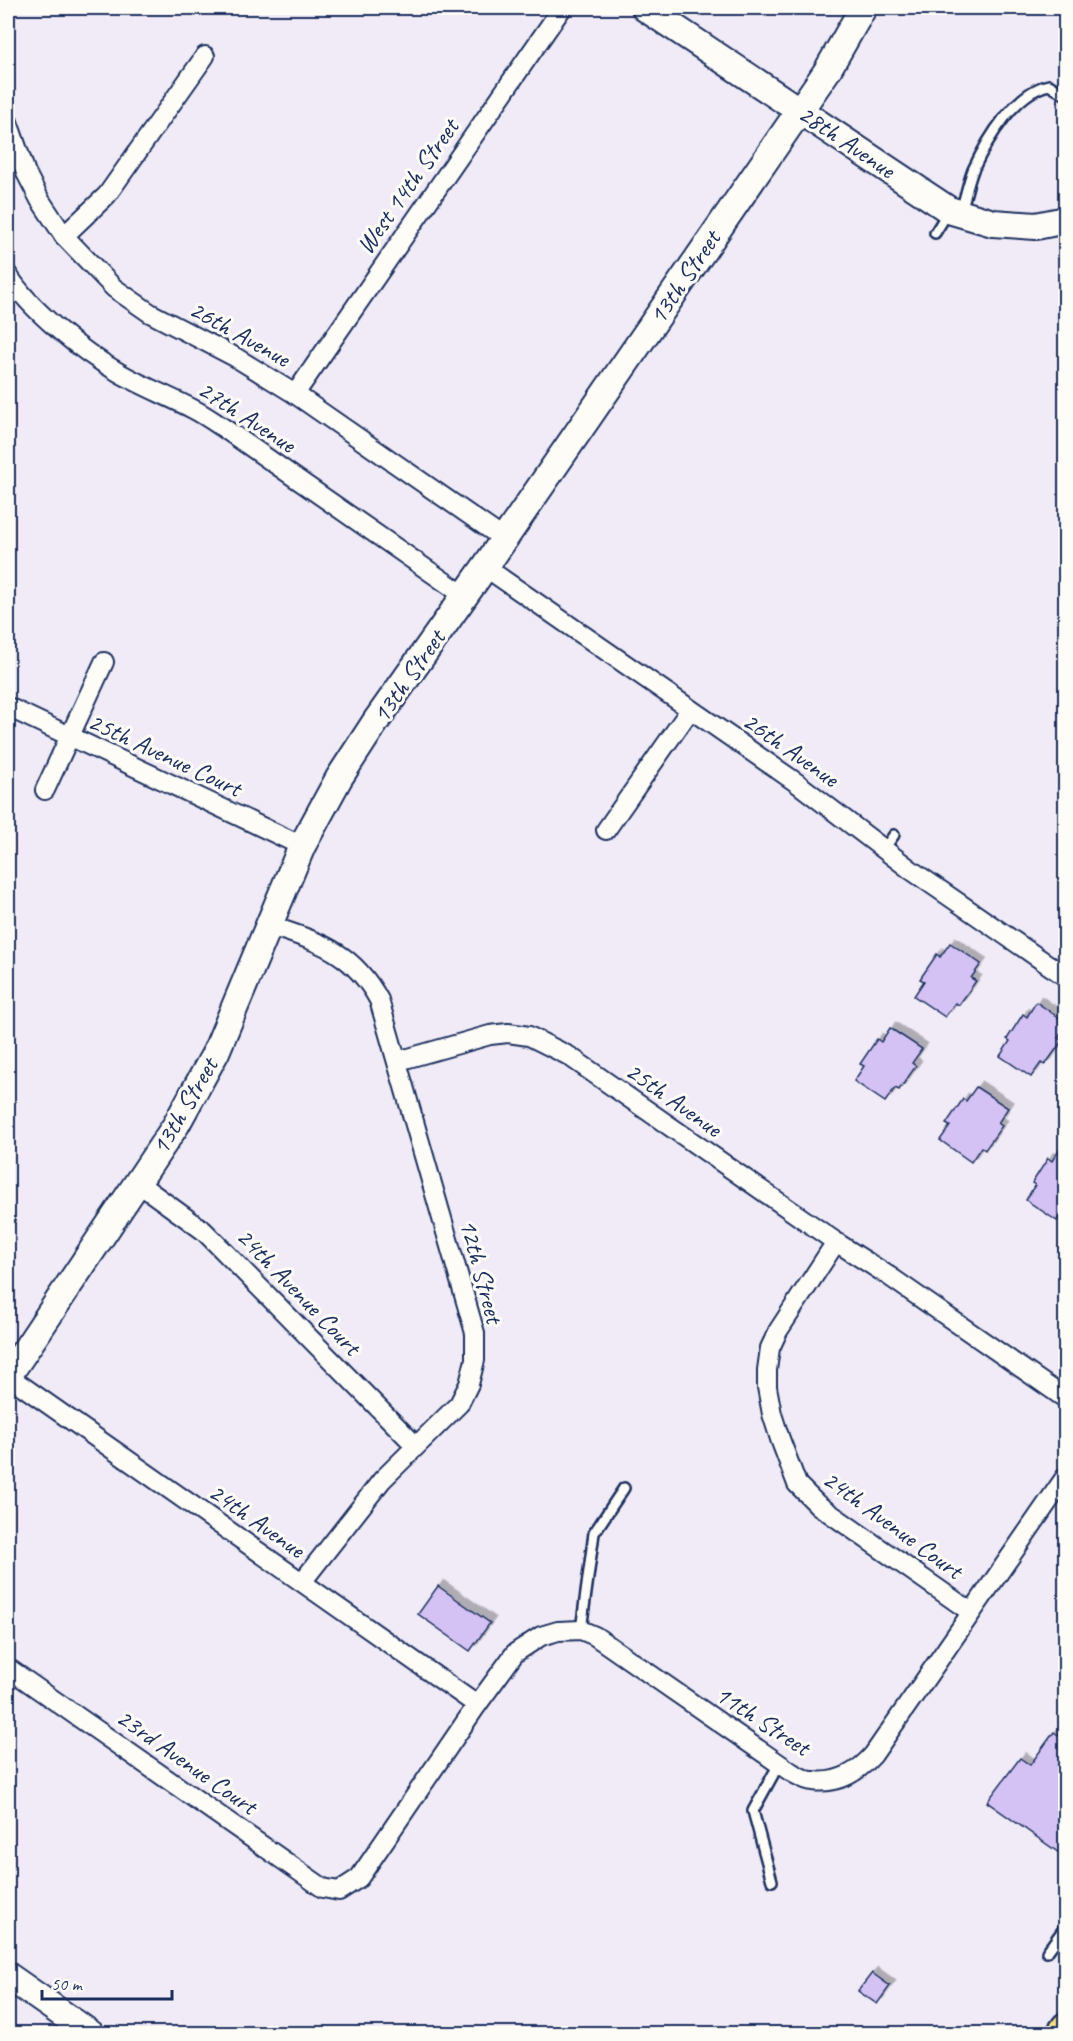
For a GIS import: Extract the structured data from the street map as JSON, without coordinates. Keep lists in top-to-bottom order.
{
  "streets": {
    "street": [
      "28th Avenue",
      "West 14th Street",
      "13th Street",
      "26th Avenue",
      "27th Avenue",
      "25th Avenue Court",
      "25th Avenue",
      "12th Street",
      "24th Avenue Court",
      "24th Avenue",
      "11th Street",
      "23rd Avenue Court"
    ]
  },
  "crossings": [
    ["28th Avenue", "13th Street"],
    ["West 14th Street", "26th Avenue"],
    ["13th Street", "26th Avenue"],
    ["13th Street", "27th Avenue"],
    ["13th Street", "25th Avenue Court"],
    ["13th Street", "24th Avenue Court"],
    ["13th Street", "24th Avenue"],
    ["25th Avenue", "12th Street"],
    ["25th Avenue", "24th Avenue Court"],
    ["12th Street", "24th Avenue Court"],
    ["12th Street", "24th Avenue"],
    ["24th Avenue Court", "11th Street"],
    ["24th Avenue", "23rd Avenue Court"]
  ],
  "scale_bar": "50 m"
}
